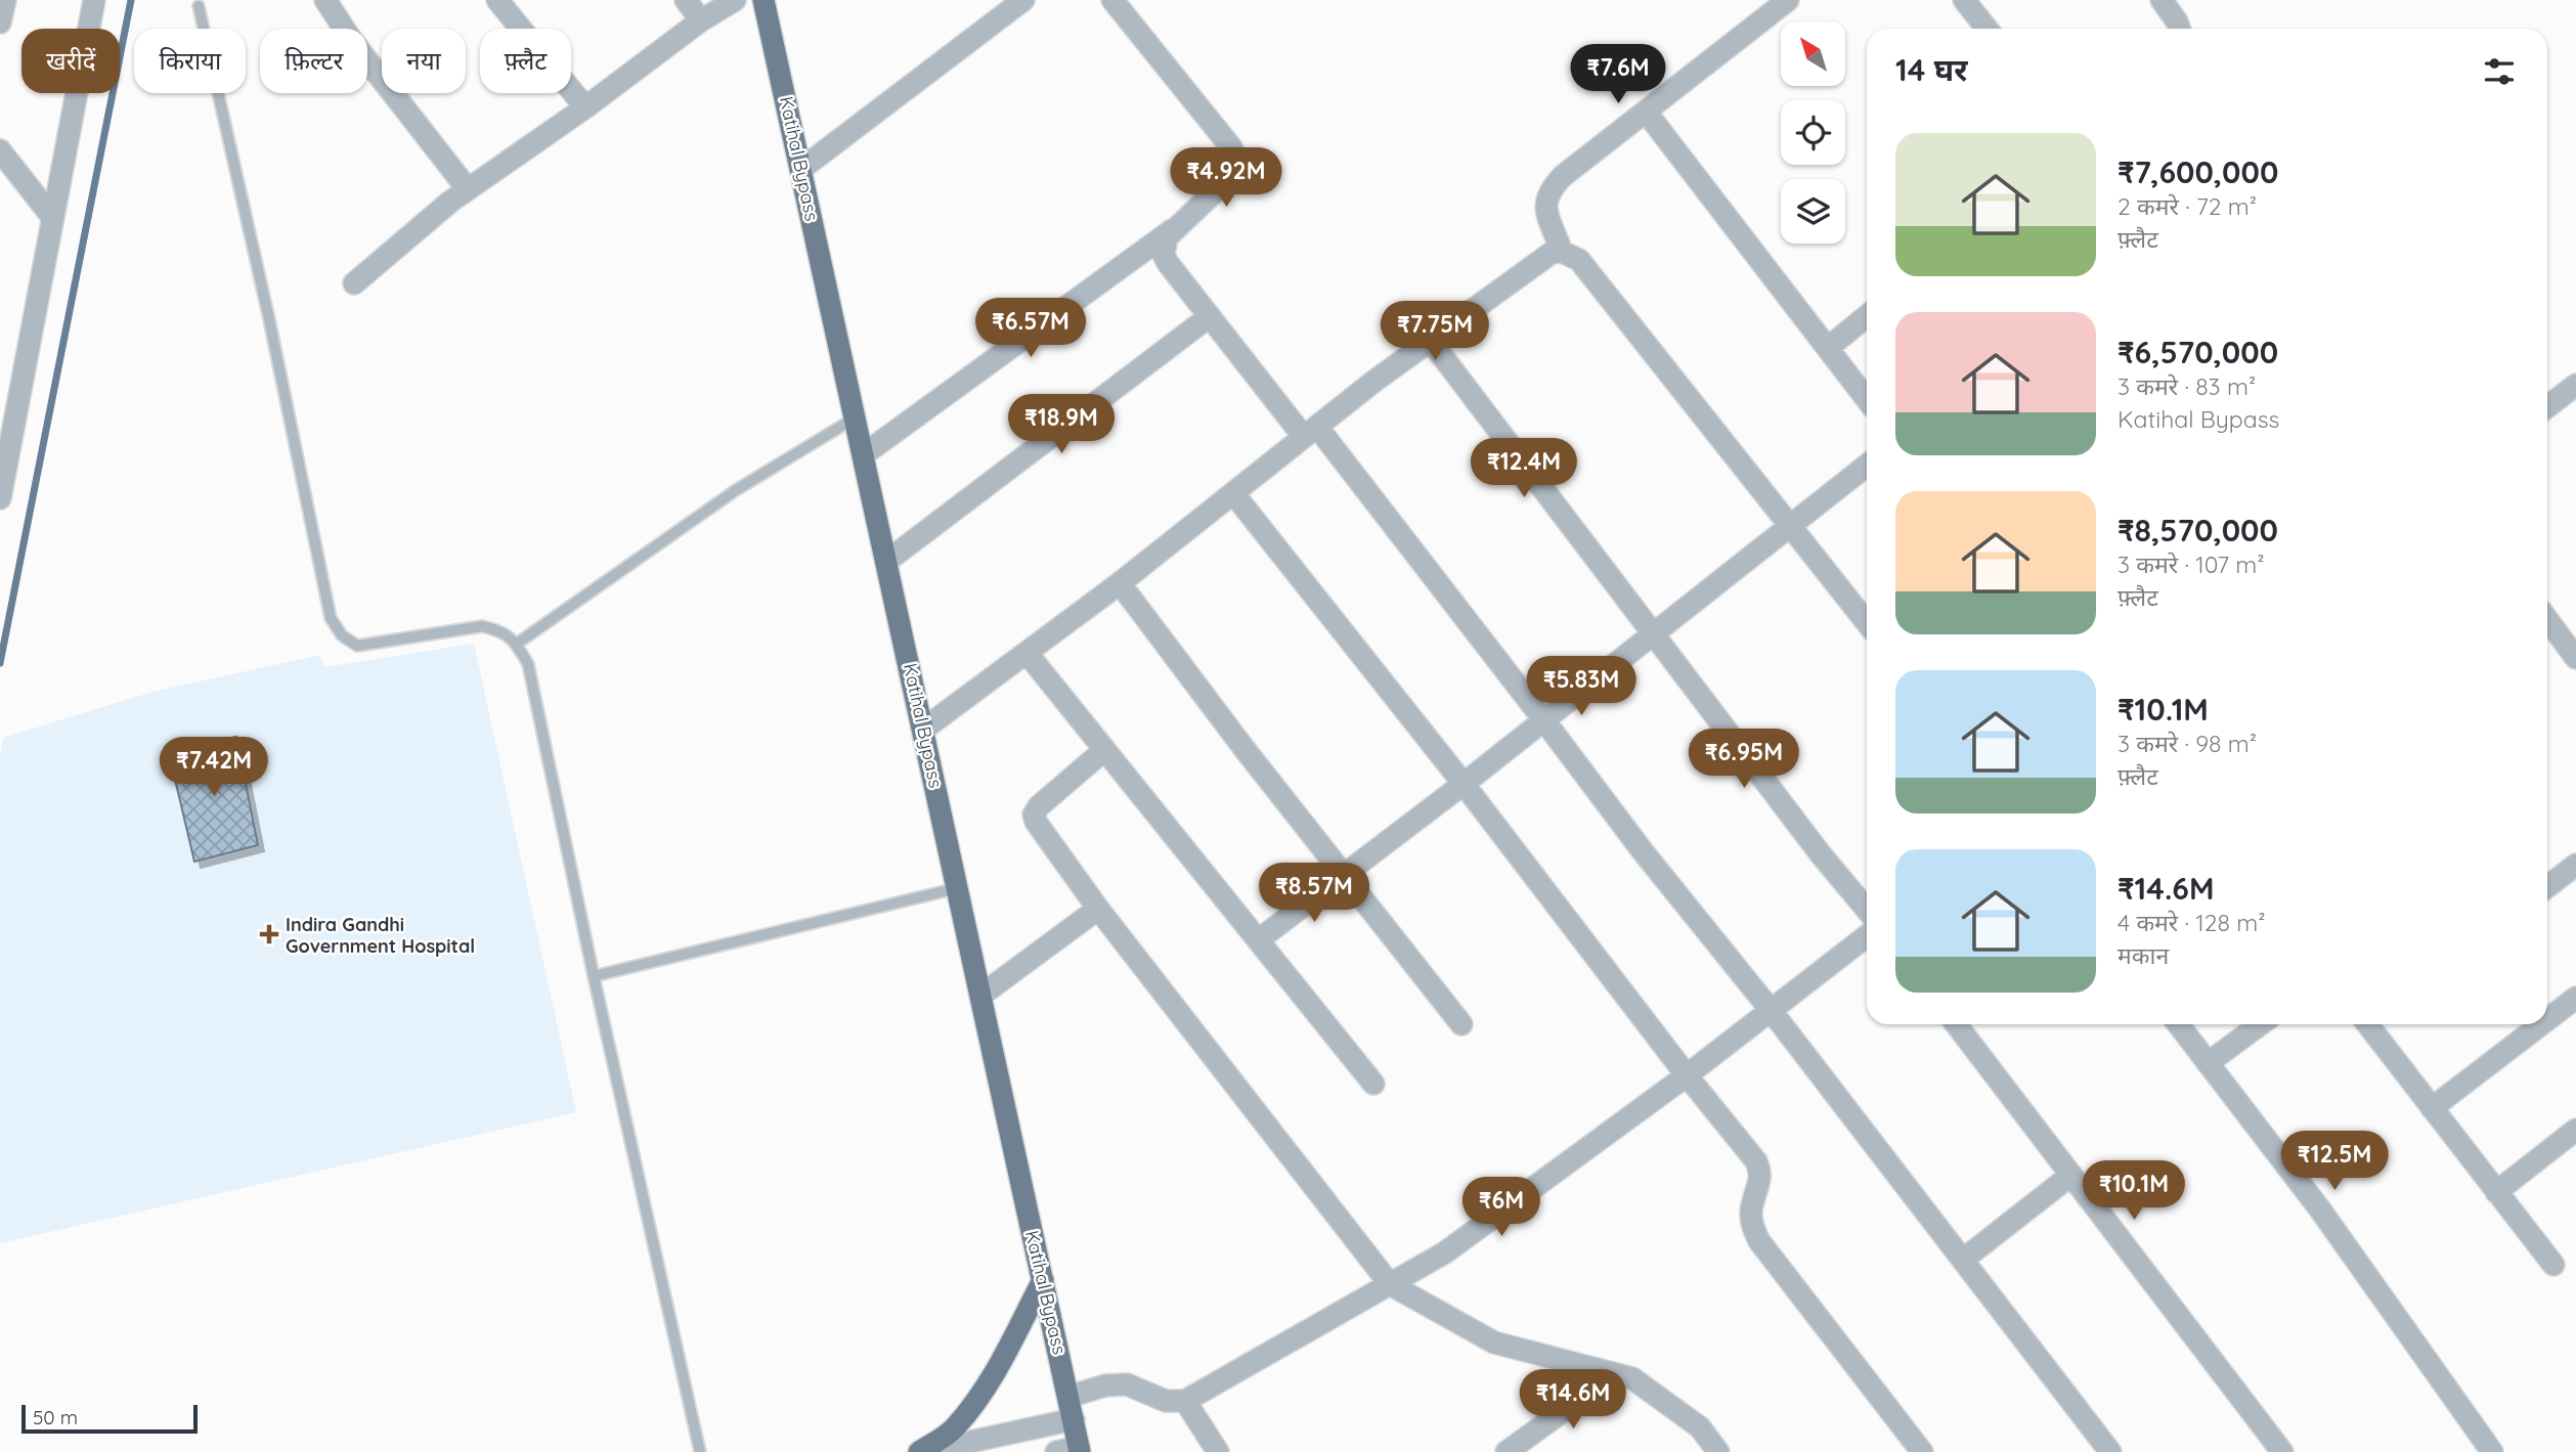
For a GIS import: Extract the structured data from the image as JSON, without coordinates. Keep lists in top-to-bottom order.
{
  "streets": {
    "main road": ["Katihal Bypass"]
  },
  "places": {
    "health": ["Indira Gandhi Government Hospital"]
  },
  "scale_bar": "50 m",
  "north": "top left",
  "page": {
    "chip": [
      "खरीदें",
      "किराया",
      "फ़िल्टर",
      "नया",
      "फ़्लैट"
    ],
    "heading": "14 घर",
    "price": [
      "₹7.6M",
      "₹4.92M",
      "₹6.57M",
      "₹7.75M",
      "₹18.9M",
      "₹12.4M",
      "₹5.83M",
      "₹6.95M",
      "₹7.42M",
      "₹8.57M",
      "₹12.5M",
      "₹10.1M",
      "₹6M",
      "₹14.6M"
    ],
    "list": [
      {
        "name": "₹7,600,000",
        "note": "2 कमरे · 72 m² · फ़्लैट"
      },
      {
        "name": "₹6,570,000",
        "note": "3 कमरे · 83 m² · Katihal Bypass"
      },
      {
        "name": "₹8,570,000",
        "note": "3 कमरे · 107 m² · फ़्लैट"
      },
      {
        "name": "₹10.1M",
        "note": "3 कमरे · 98 m² · फ़्लैट"
      },
      {
        "name": "₹14.6M",
        "note": "4 कमरे · 128 m² · मकान"
      }
    ],
    "scale": "50 m"
  }
}
